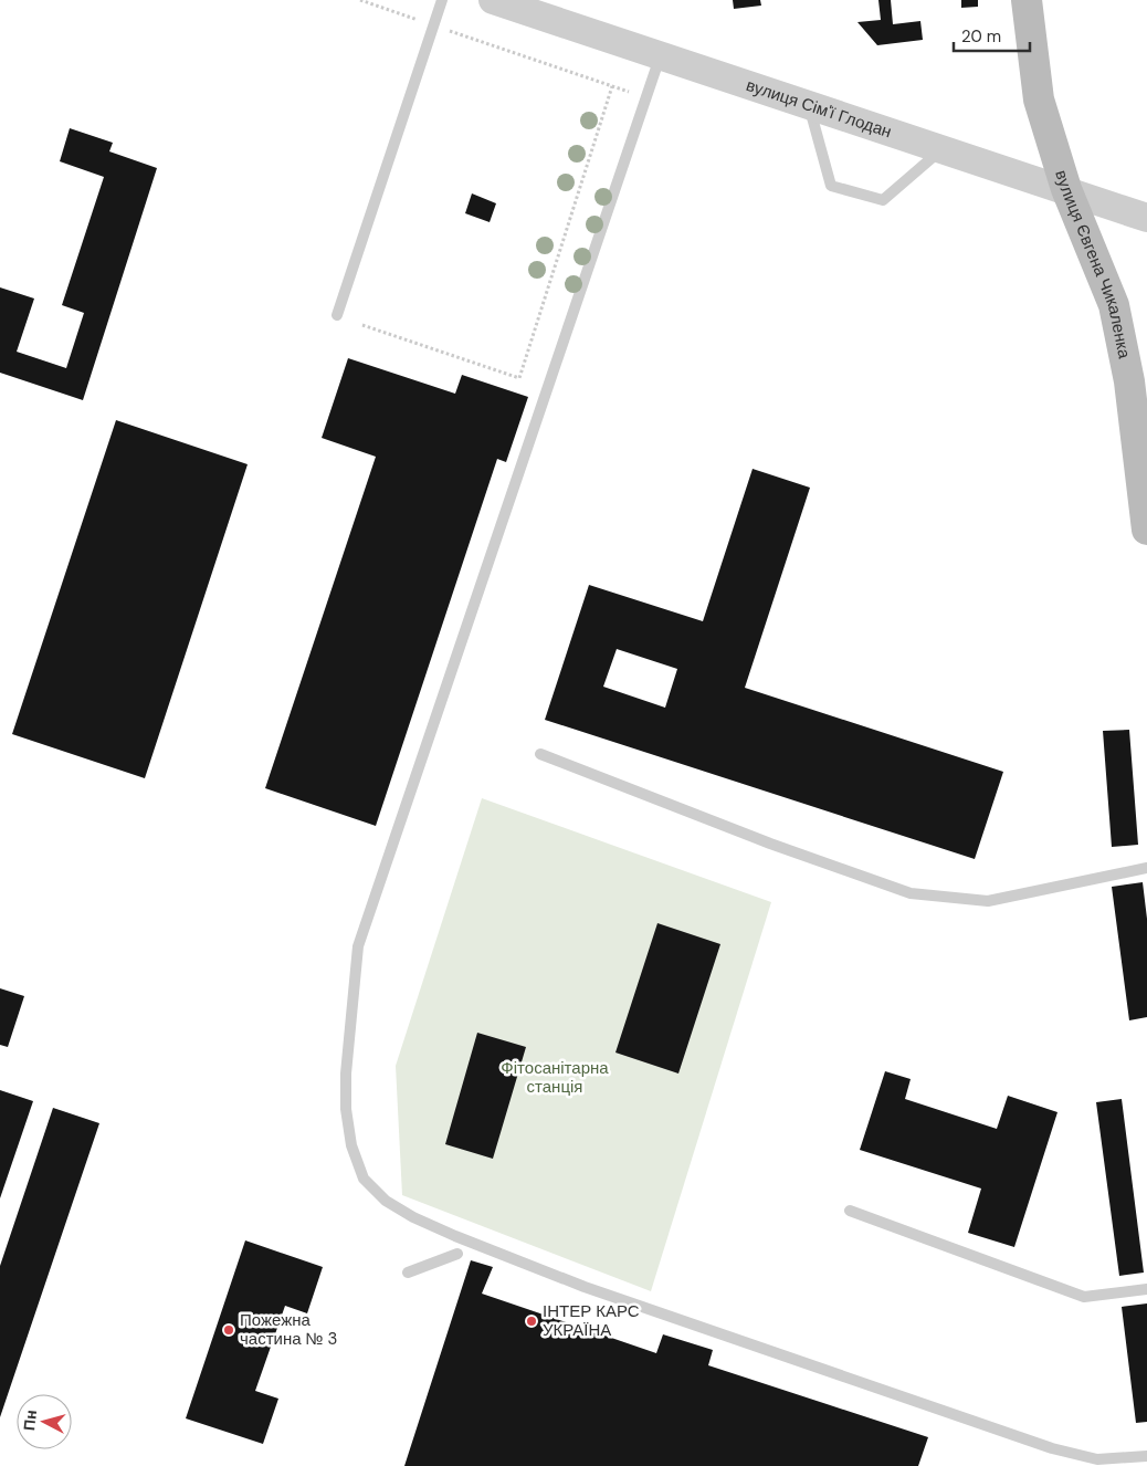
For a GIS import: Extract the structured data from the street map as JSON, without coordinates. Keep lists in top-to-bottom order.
{
  "streets": {
    "main road": ["вулиця Євгена Чикаленка"],
    "street": ["вулиця Сім'ї Глодан"]
  },
  "crossings": [
    ["вулиця Сім'ї Глодан", "вулиця Євгена Чикаленка"]
  ],
  "parks": ["Фітосанітарна станція"],
  "places": ["ІНТЕР КАРС УКРАЇНА", "Пожежна частина № 3"],
  "scale_bar": "20 m",
  "north": "left"
}
